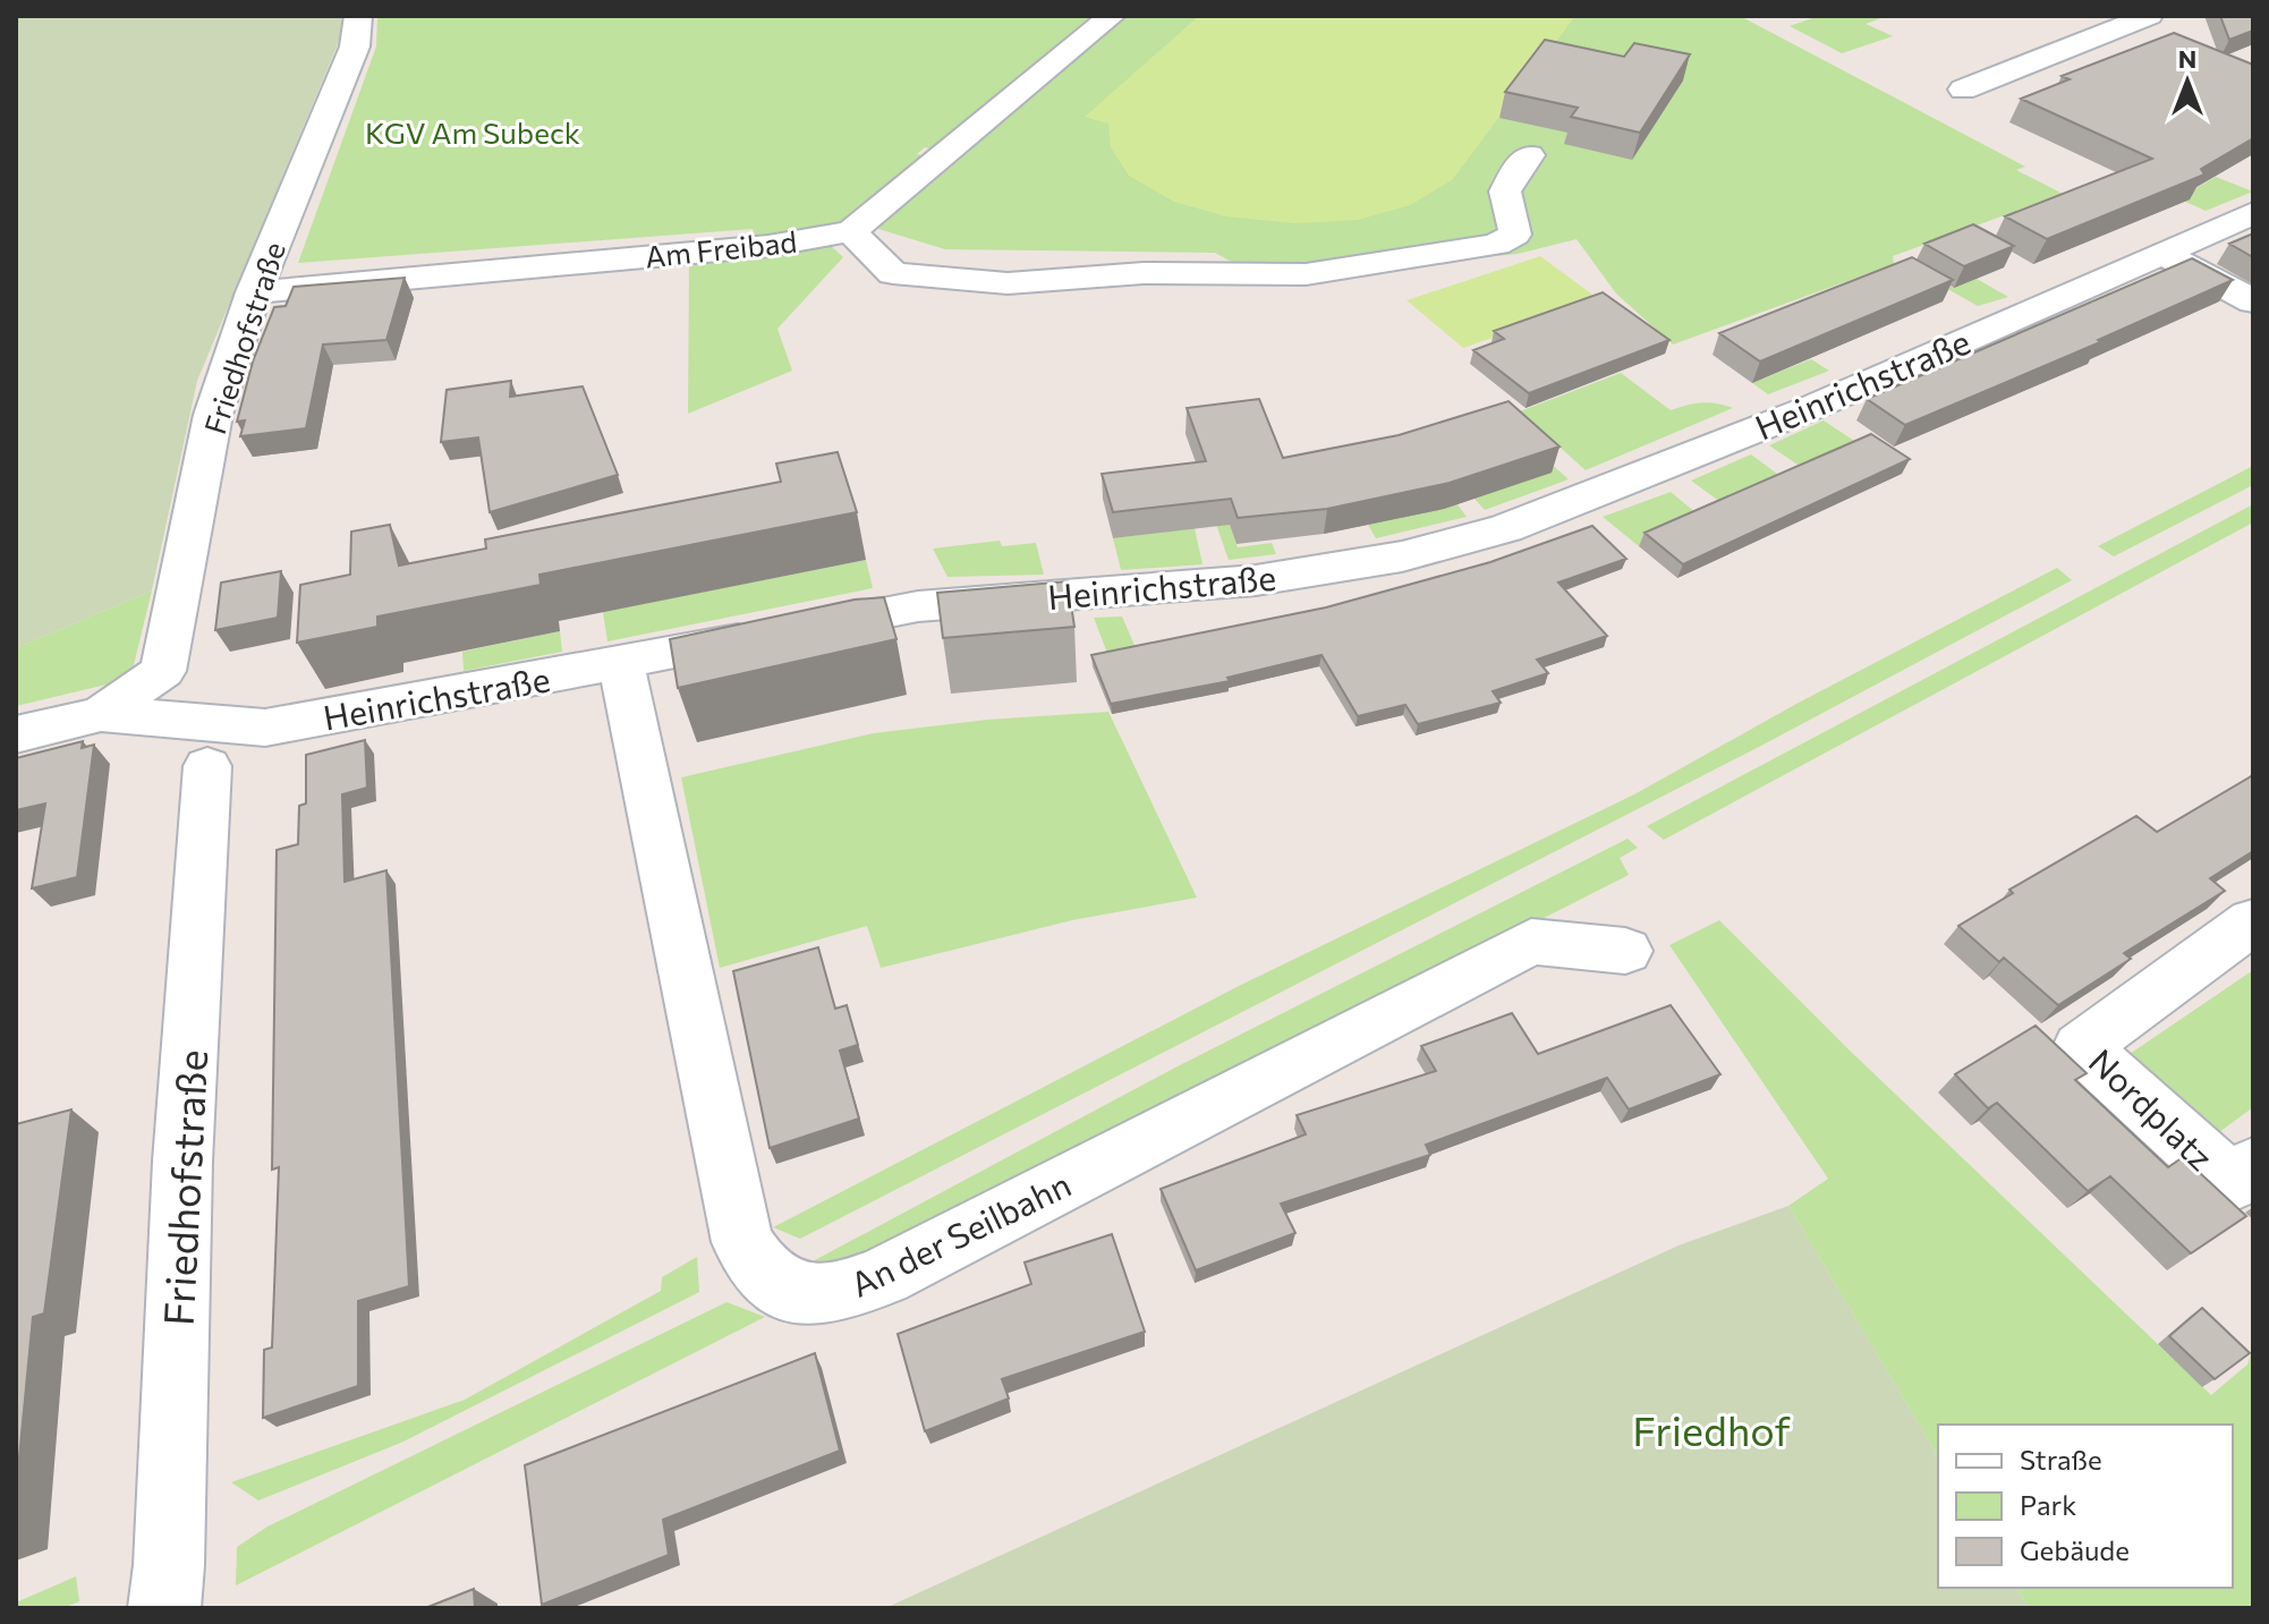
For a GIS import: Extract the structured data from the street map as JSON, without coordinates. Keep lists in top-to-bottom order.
{
  "streets": {
    "street": [
      "Am Freibad",
      "Friedhofstraße",
      "Heinrichstraße",
      "Nordplatz",
      "An der Seilbahn"
    ]
  },
  "crossings": [
    ["Am Freibad", "Friedhofstraße"],
    ["Heinrichstraße", "An der Seilbahn"]
  ],
  "parks": ["KGV Am Subeck", "Friedhof"],
  "legend": ["Straße", "Park", "Gebäude"],
  "north": "top"
}
